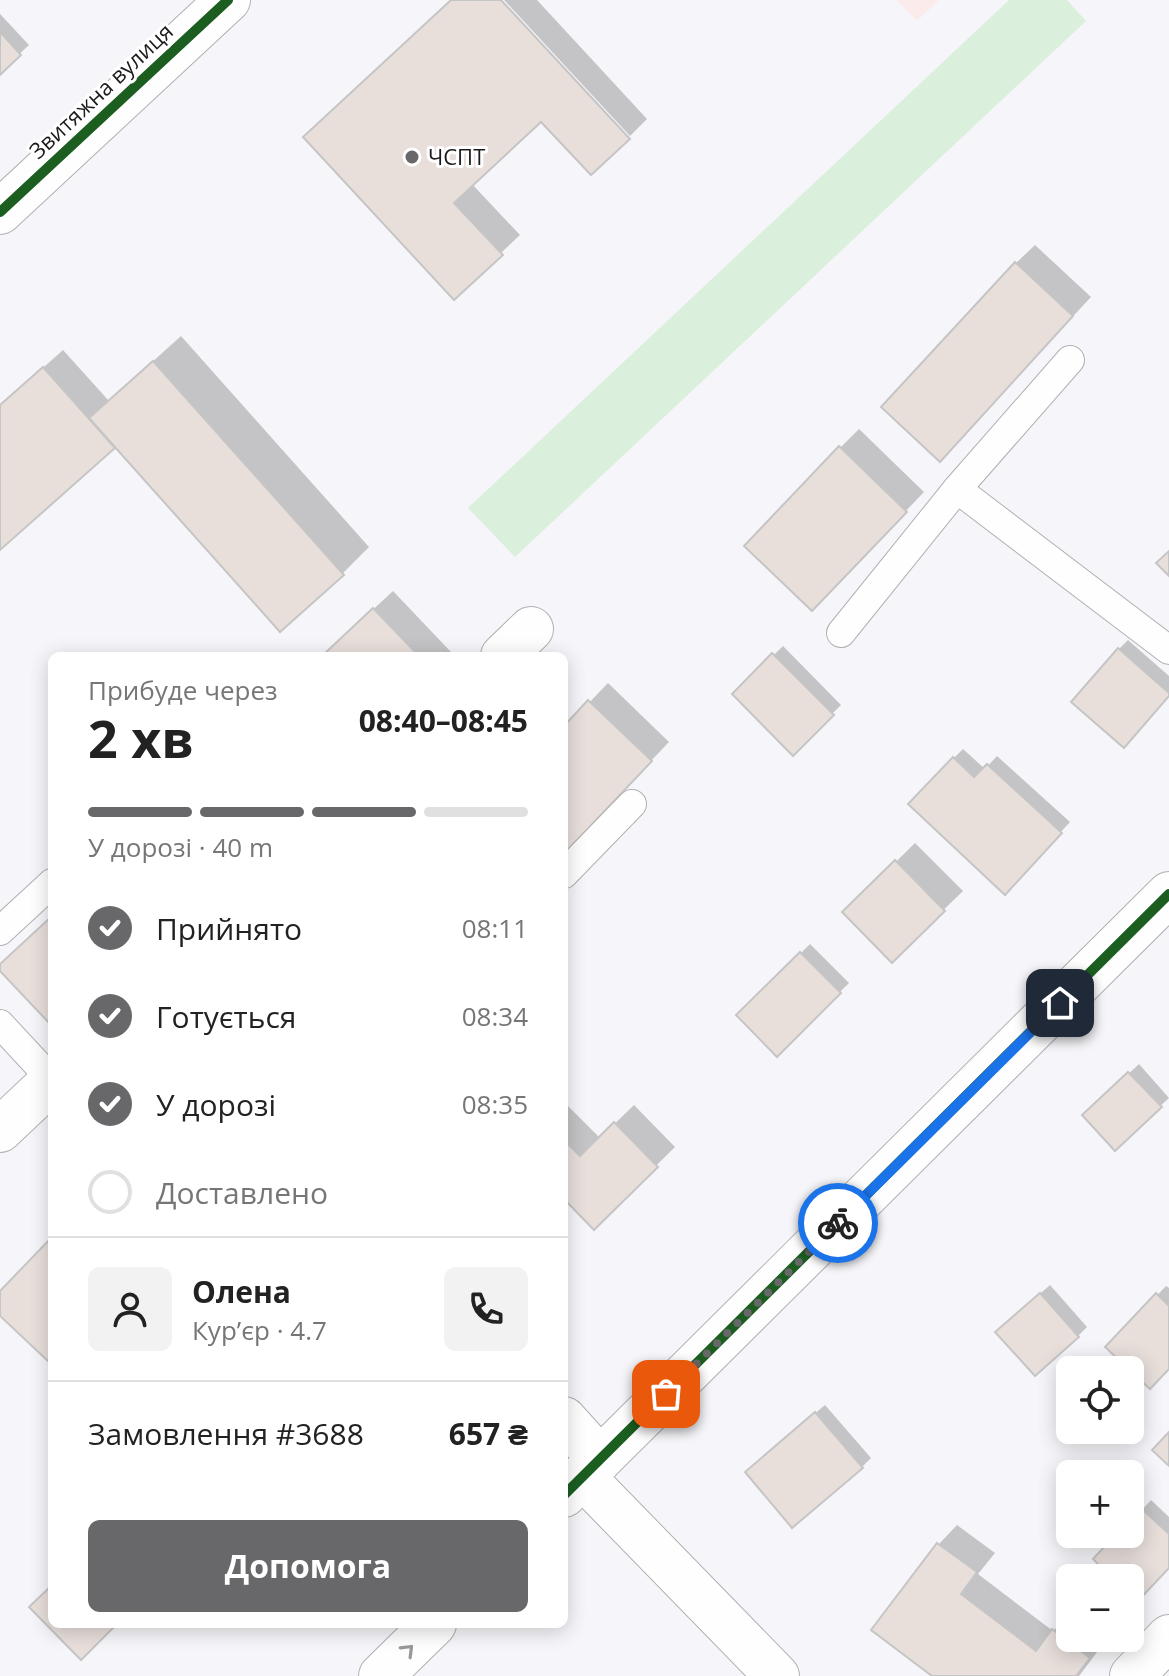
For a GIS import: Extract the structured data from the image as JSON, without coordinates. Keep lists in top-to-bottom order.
{
  "streets": {
    "street": ["Звитяжна вулиця"]
  },
  "places": ["ЧСПТ"],
  "page": {
    "heading": ["2 хв", "Прибуде через", "08:40–08:45"],
    "panel": [
      "Олена",
      "Кур’єр · 4.7",
      "Замовлення #3688",
      "657 ₴"
    ],
    "bar": "У дорозі · 40 m",
    "list": [
      ["Прийнято", "08:11"],
      ["Готується", "08:34"],
      ["У дорозі", "08:35"],
      "Доставлено"
    ],
    "map_buttons": ["+", "−"],
    "buttons": "Допомога"
  }
}
